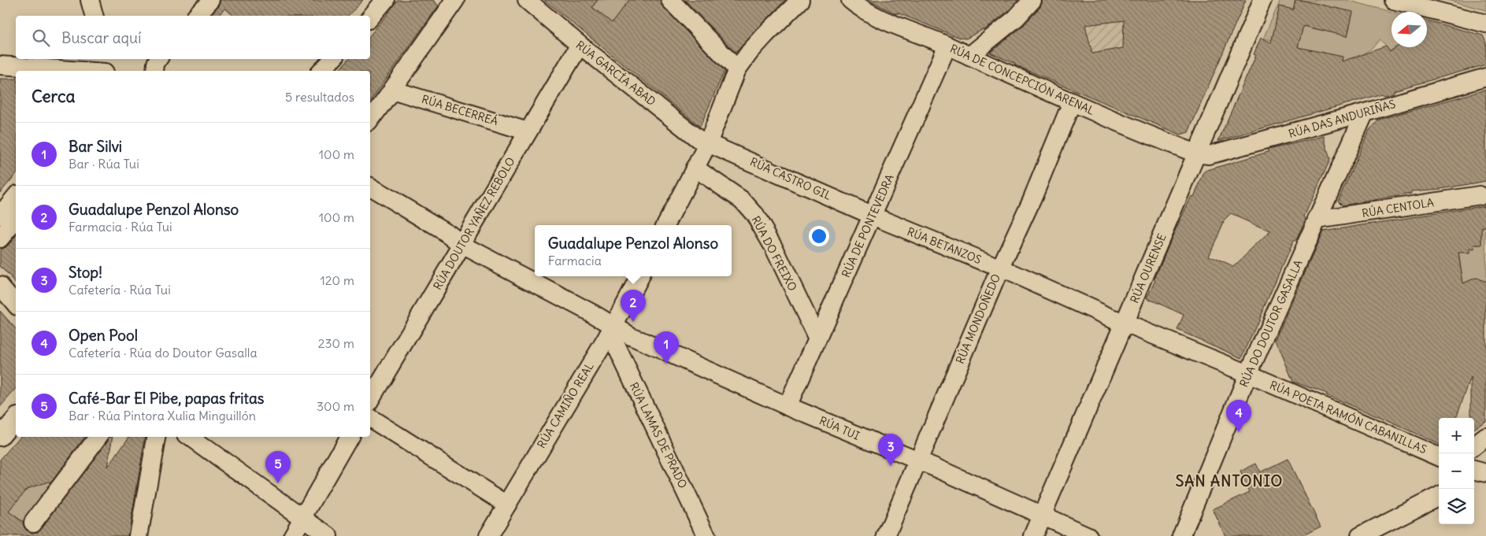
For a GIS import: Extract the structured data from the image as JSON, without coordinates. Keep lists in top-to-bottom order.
{
  "streets": {
    "street": [
      "RÚA GARCÍA ABAD",
      "RÚA DE CONCEPCIÓN ARENAL",
      "RÚA BECERREÁ",
      "RÚA DAS ANDURIÑAS",
      "RÚA CASTRO GIL",
      "RÚA CENTOLA",
      "RÚA DOUTOR YAÑEZ REBOLO",
      "RÚA DE PONTEVEDRA",
      "RÚA BETANZOS",
      "RÚA DO FREIXO",
      "RÚA OURENSE",
      "RÚA MONDOÑEDO",
      "RÚA DO DOUTOR GASALLA",
      "RÚA CAMIÑO REAL",
      "RÚA POETA RAMÓN CABANILLAS",
      "RÚA TUI",
      "RÚA LAMAS DE PRADO"
    ]
  },
  "crossings": [
    ["RÚA GARCÍA ABAD", "RÚA CASTRO GIL"],
    ["RÚA GARCÍA ABAD", "RÚA DOUTOR YAÑEZ REBOLO"],
    ["RÚA DE CONCEPCIÓN ARENAL", "RÚA DAS ANDURIÑAS"],
    ["RÚA DE CONCEPCIÓN ARENAL", "RÚA DE PONTEVEDRA"],
    ["RÚA DE CONCEPCIÓN ARENAL", "RÚA OURENSE"],
    ["RÚA DE CONCEPCIÓN ARENAL", "RÚA MONDOÑEDO"],
    ["RÚA BECERREÁ", "RÚA DOUTOR YAÑEZ REBOLO"],
    ["RÚA DAS ANDURIÑAS", "RÚA OURENSE"],
    ["RÚA DAS ANDURIÑAS", "RÚA DO DOUTOR GASALLA"],
    ["RÚA CASTRO GIL", "RÚA DE PONTEVEDRA"],
    ["RÚA CASTRO GIL", "RÚA BETANZOS"],
    ["RÚA CENTOLA", "RÚA DO DOUTOR GASALLA"],
    ["RÚA DOUTOR YAÑEZ REBOLO", "RÚA TUI"],
    ["RÚA DE PONTEVEDRA", "RÚA BETANZOS"],
    ["RÚA DE PONTEVEDRA", "RÚA DO FREIXO"],
    ["RÚA DE PONTEVEDRA", "RÚA TUI"],
    ["RÚA BETANZOS", "RÚA OURENSE"],
    ["RÚA BETANZOS", "RÚA MONDOÑEDO"],
    ["RÚA BETANZOS", "RÚA POETA RAMÓN CABANILLAS"],
    ["RÚA OURENSE", "RÚA POETA RAMÓN CABANILLAS"],
    ["RÚA OURENSE", "RÚA TUI"],
    ["RÚA MONDOÑEDO", "RÚA TUI"],
    ["RÚA DO DOUTOR GASALLA", "RÚA POETA RAMÓN CABANILLAS"],
    ["RÚA CAMIÑO REAL", "RÚA TUI"],
    ["RÚA CAMIÑO REAL", "RÚA LAMAS DE PRADO"],
    ["RÚA TUI", "RÚA LAMAS DE PRADO"]
  ],
  "districts": ["SAN ANTONIO"],
  "north": "left",
  "page": {
    "search": "Buscar aquí",
    "heading": ["Cerca", "5 resultados"],
    "list": [
      {
        "mark": "1",
        "name": "Bar Silvi",
        "note": "Bar · Rúa Tui",
        "value": "100 m"
      },
      {
        "mark": "2",
        "name": "Guadalupe Penzol Alonso",
        "note": "Farmacia · Rúa Tui",
        "value": "100 m"
      },
      {
        "mark": "3",
        "name": "Stop!",
        "note": "Cafetería · Rúa Tui",
        "value": "120 m"
      },
      {
        "mark": "4",
        "name": "Open Pool",
        "note": "Cafetería · Rúa do Doutor Gasalla",
        "value": "230 m"
      },
      {
        "mark": "5",
        "name": "Café-Bar El Pibe, papas fritas",
        "note": "Bar · Rúa Pintora Xulia Minguillón",
        "value": "300 m"
      }
    ],
    "popup": ["Guadalupe Penzol Alonso", "Farmacia"],
    "pins": [
      "2",
      "1",
      "4",
      "3",
      "5"
    ],
    "map_buttons": ["+", "−"]
  }
}
